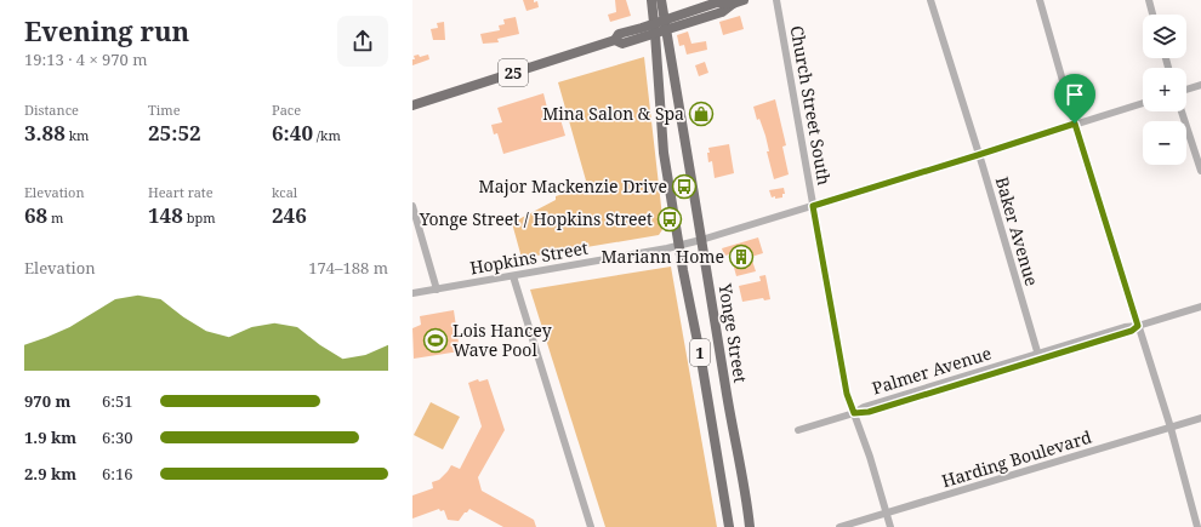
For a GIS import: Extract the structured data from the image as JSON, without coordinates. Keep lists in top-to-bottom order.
{
  "streets": {
    "main road": ["25", "Yonge Street", "1"],
    "street": [
      "Church Street South",
      "Baker Avenue",
      "Hopkins Street",
      "Palmer Avenue",
      "Harding Boulevard"
    ]
  },
  "crossings": [
    ["25", "Yonge Street"],
    ["Church Street South", "Hopkins Street"],
    ["Church Street South", "Palmer Avenue"],
    ["Church Street South", "Harding Boulevard"],
    ["Baker Avenue", "Hopkins Street"],
    ["Baker Avenue", "Palmer Avenue"],
    ["Hopkins Street", "Yonge Street"]
  ],
  "places": {
    "shop": ["Mina Salon & Spa"],
    "bus stop": ["Major Mackenzie Drive", "Yonge Street / Hopkins Street"],
    "building": ["Mariann Home"],
    "sports": ["Lois Hancey Wave Pool"]
  },
  "page": {
    "heading": ["Evening run", "19:13 · 4 × 970 m"],
    "map_buttons": ["+", "−"],
    "stats": [
      ["Distance", "3.88 km"],
      ["Time", "25:52"],
      ["Pace", "6:40 /km"],
      ["Elevation", "68 m"],
      ["Heart rate", "148 bpm"],
      ["kcal", "246"]
    ],
    "chart": ["Elevation", "174–188 m"],
    "list": [
      {
        "name": "970 m",
        "note": "6:51"
      },
      {
        "name": "1.9 km",
        "note": "6:30"
      },
      {
        "name": "2.9 km",
        "note": "6:16"
      }
    ]
  }
}
